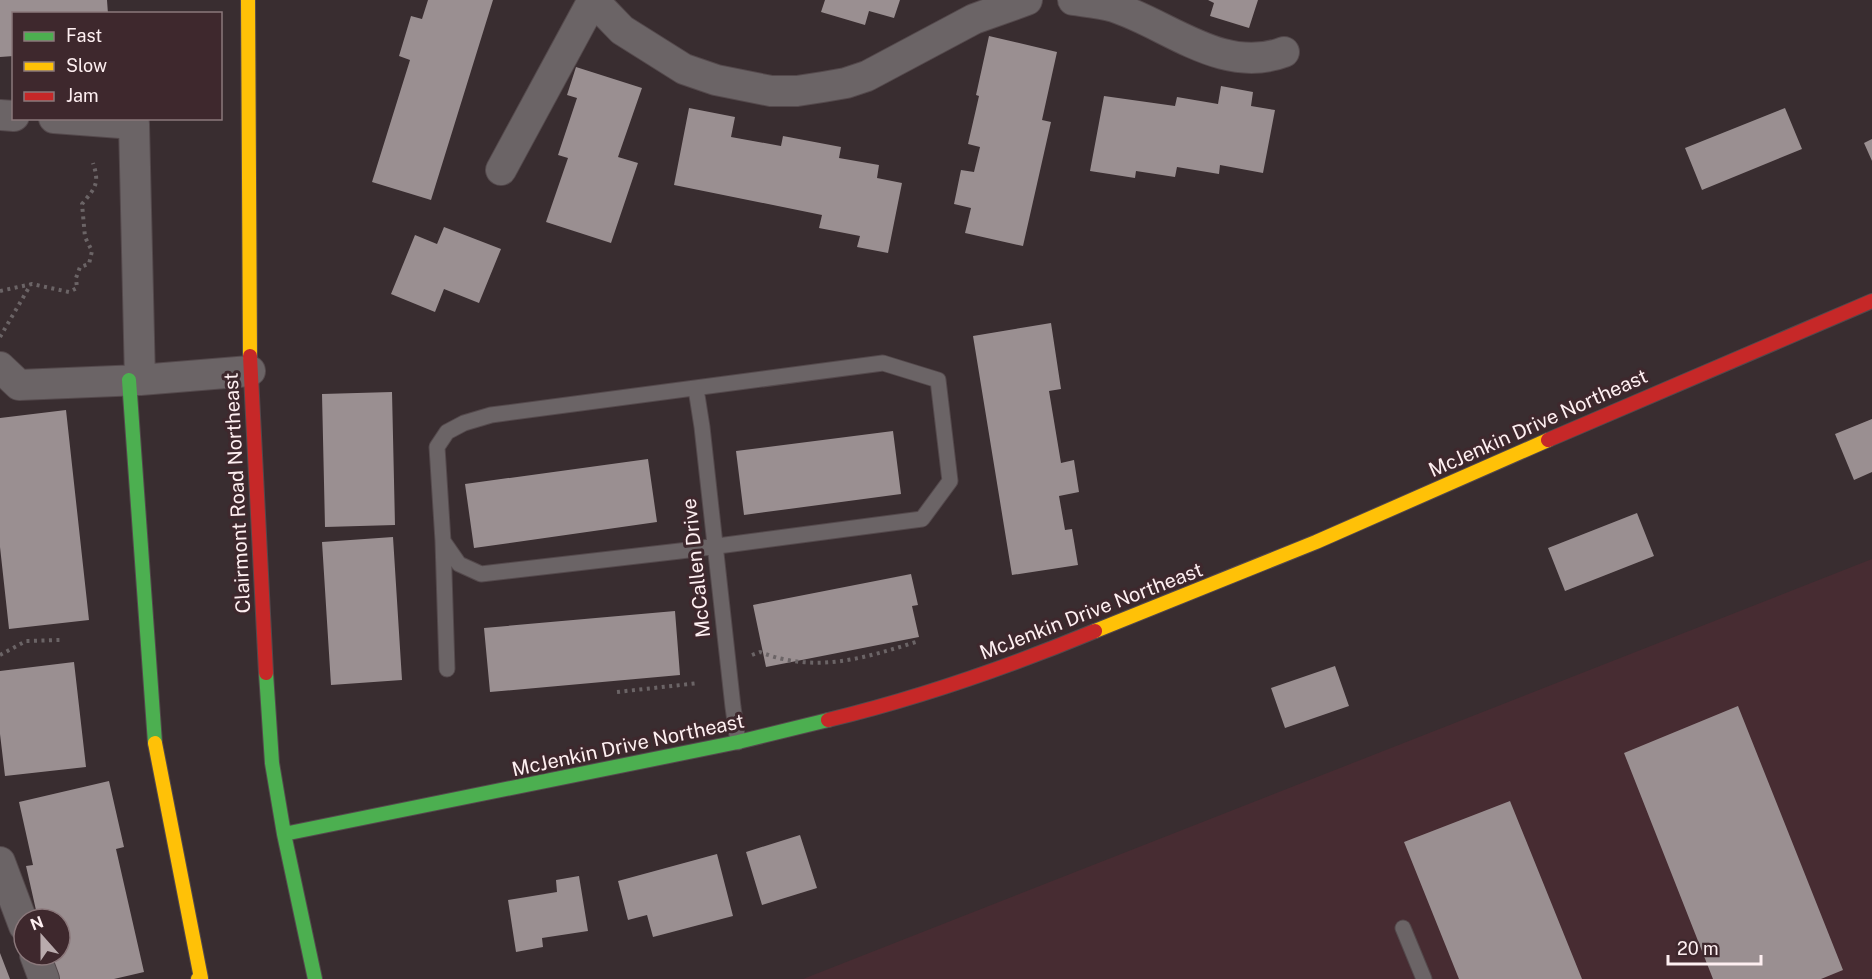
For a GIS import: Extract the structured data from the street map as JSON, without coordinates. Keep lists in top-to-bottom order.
{
  "streets": {
    "street": ["McJenkin Drive Northeast", "Clairmont Road Northeast"],
    "lane": ["McCallen Drive"]
  },
  "crossings": [
    ["McJenkin Drive Northeast", "Clairmont Road Northeast"],
    ["McJenkin Drive Northeast", "McCallen Drive"]
  ],
  "legend": ["Fast", "Slow", "Jam"],
  "scale_bar": "20 m",
  "north": "top"
}
